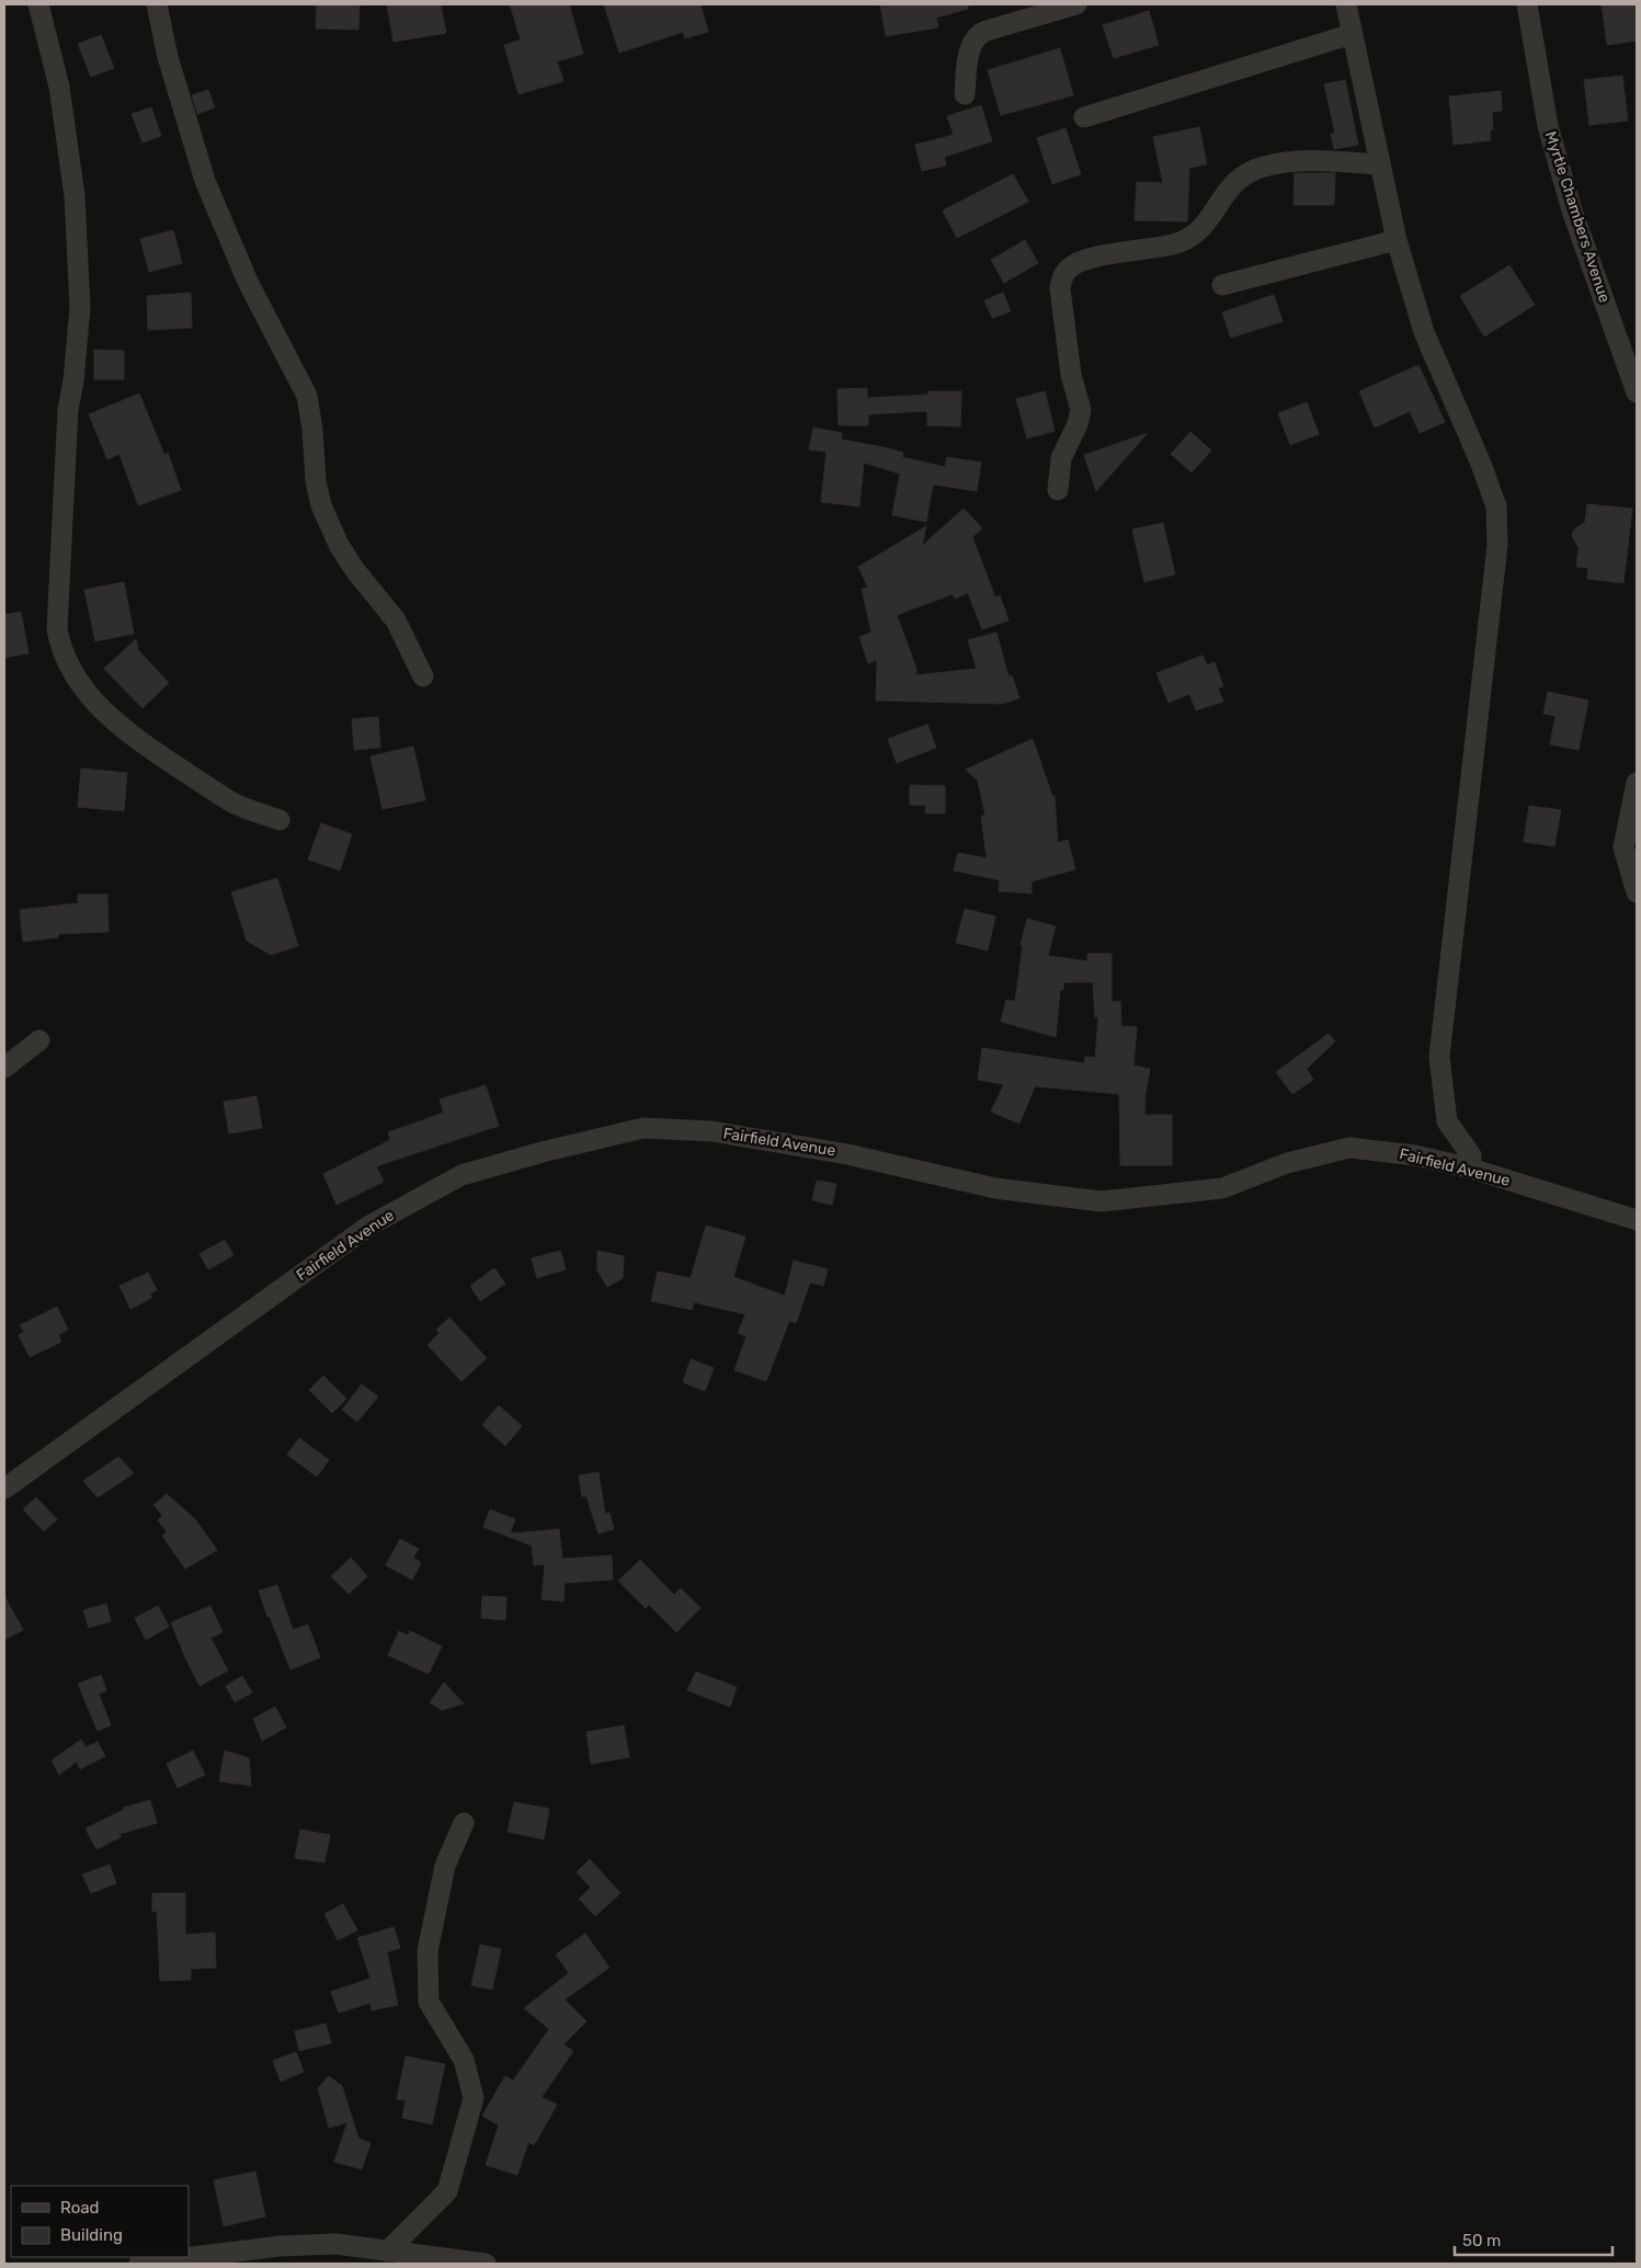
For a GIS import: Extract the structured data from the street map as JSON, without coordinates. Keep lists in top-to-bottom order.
{
  "streets": {
    "street": ["Myrtle Chambers Avenue", "Fairfield Avenue"]
  },
  "legend": ["Road", "Building"],
  "scale_bar": "50 m"
}
